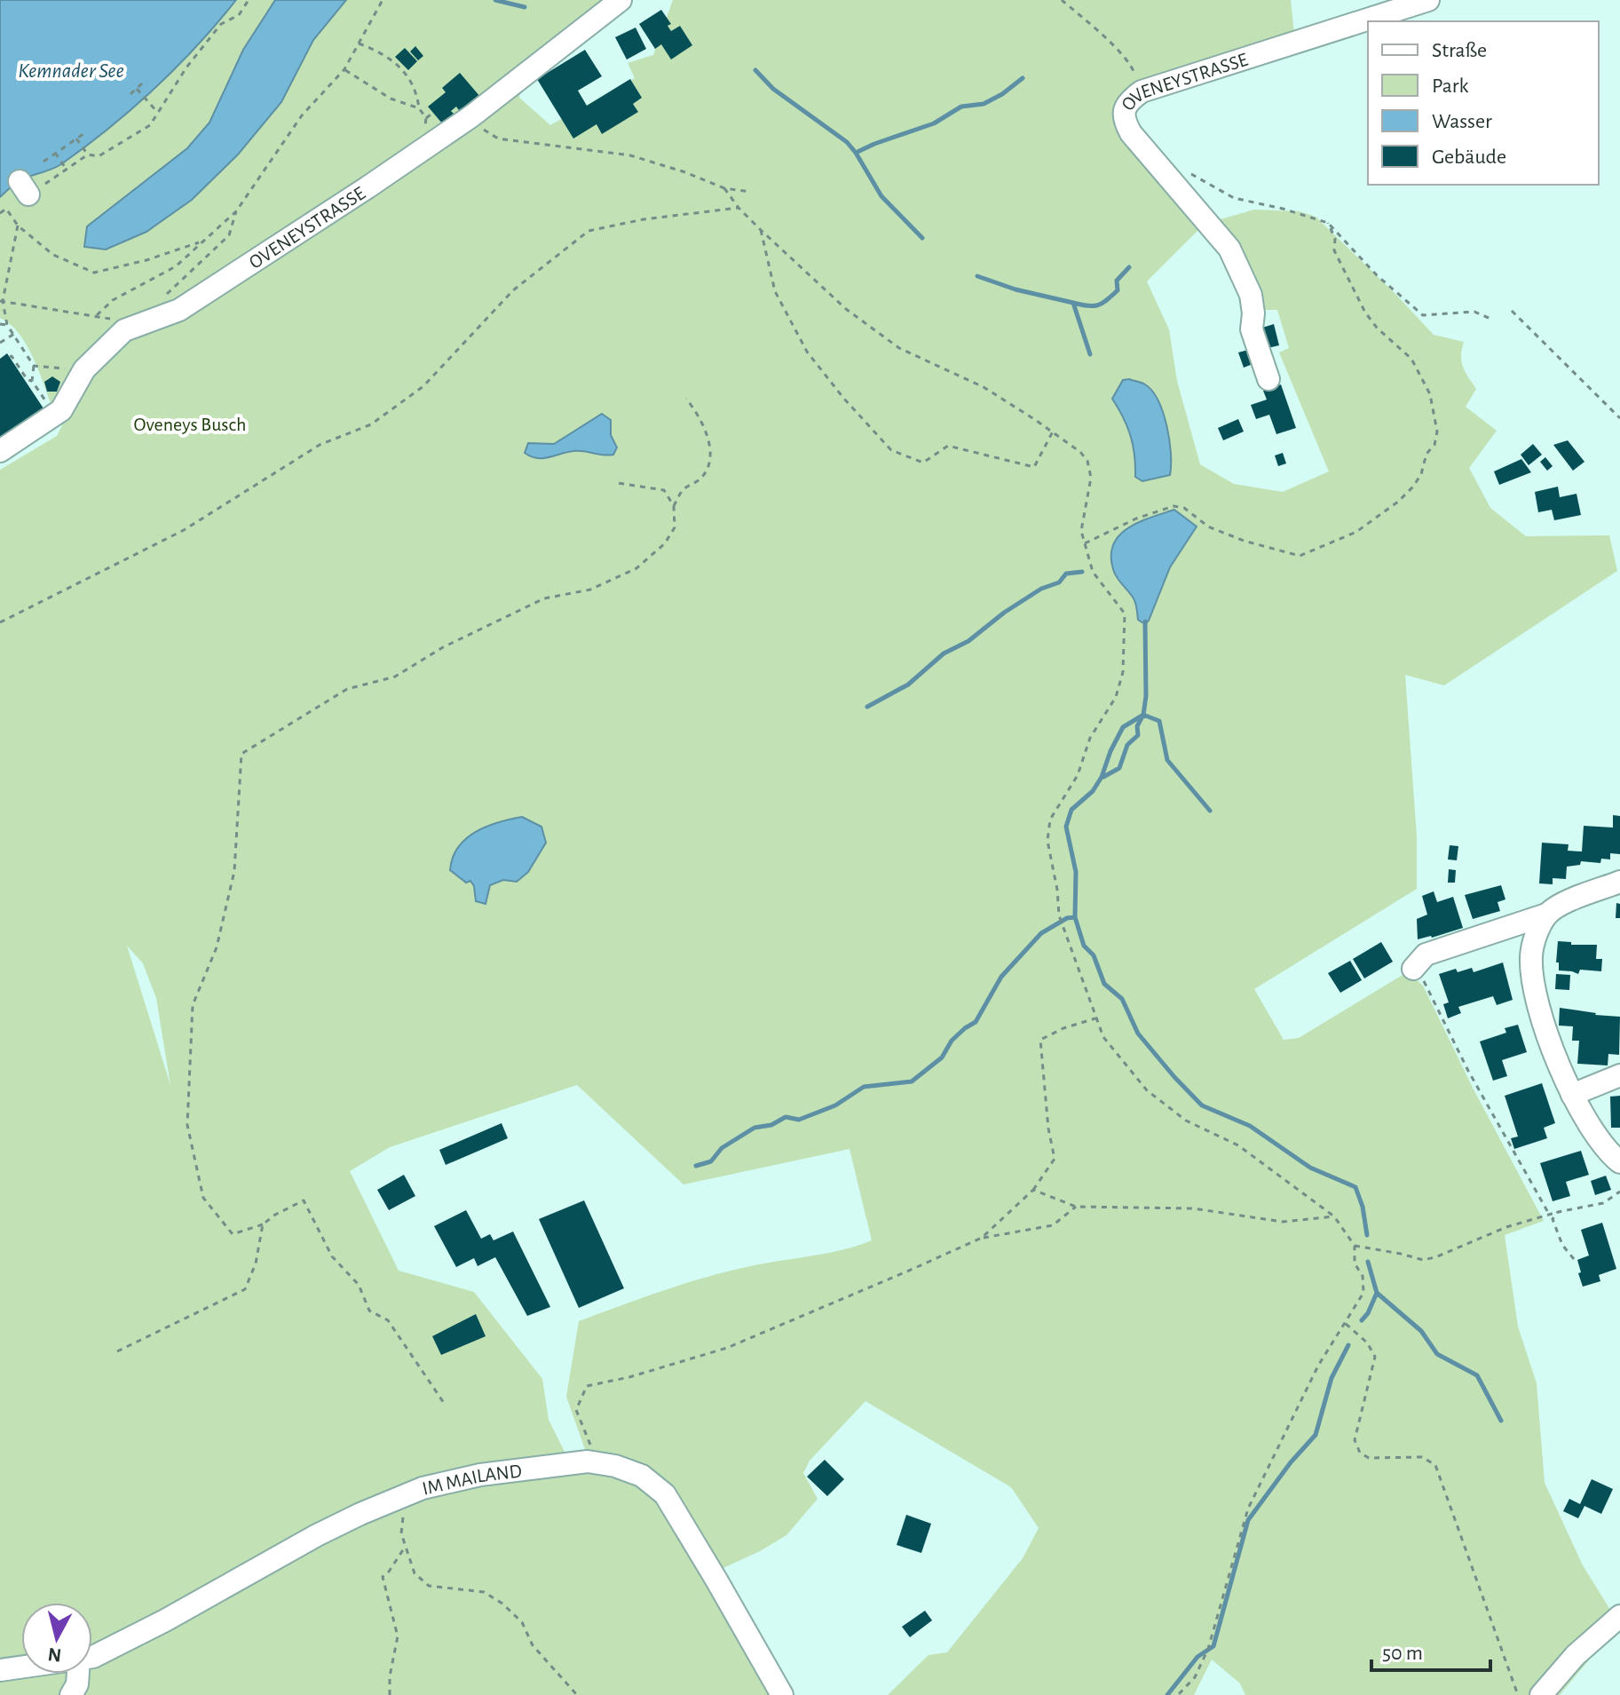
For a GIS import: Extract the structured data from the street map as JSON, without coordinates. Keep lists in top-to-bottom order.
{
  "streets": {
    "street": ["OVENEYSTRASSE", "IM MAILAND"]
  },
  "water": ["Kemnader See"],
  "parks": ["Oveneys Busch"],
  "legend": [
    "Straße",
    "Park",
    "Wasser",
    "Gebäude"
  ],
  "scale_bar": "50 m",
  "north": "bottom"
}
